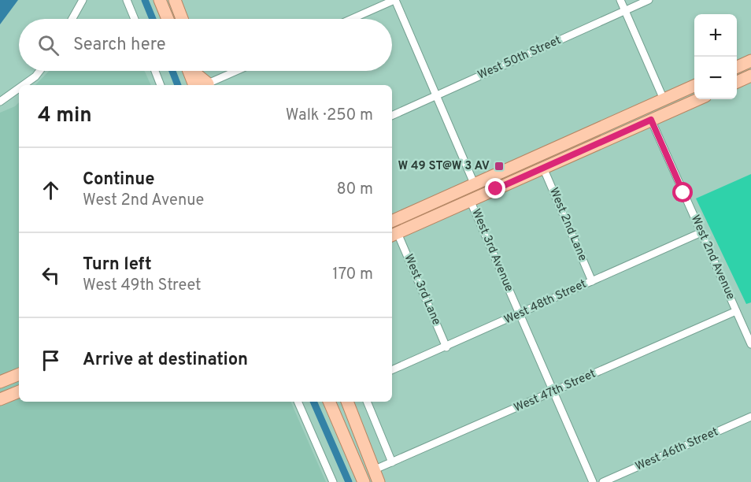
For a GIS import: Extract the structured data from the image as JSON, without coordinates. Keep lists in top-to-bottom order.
{
  "streets": {
    "street": [
      "West 50th Street",
      "West 2nd Lane",
      "West 3rd Avenue",
      "West 2nd Avenue",
      "West 3rd Lane",
      "West 48th Street",
      "West 47th Street",
      "West 46th Street"
    ]
  },
  "crossings": [
    ["West 2nd Lane", "West 48th Street"],
    ["West 3rd Avenue", "West 48th Street"],
    ["West 3rd Avenue", "West 47th Street"],
    ["West 2nd Avenue", "West 48th Street"],
    ["West 2nd Avenue", "West 47th Street"],
    ["West 3rd Lane", "West 48th Street"]
  ],
  "places": {
    "transit": ["W 49 ST@W 3 AV"]
  },
  "page": {
    "map_buttons": ["+", "−"],
    "search": "Search here",
    "heading": ["4 min", "Walk · 250 m"],
    "list": [
      ["Continue", "West 2nd Avenue", "80 m"],
      ["Turn left", "West 49th Street", "170 m"],
      "Arrive at destination"
    ]
  }
}
